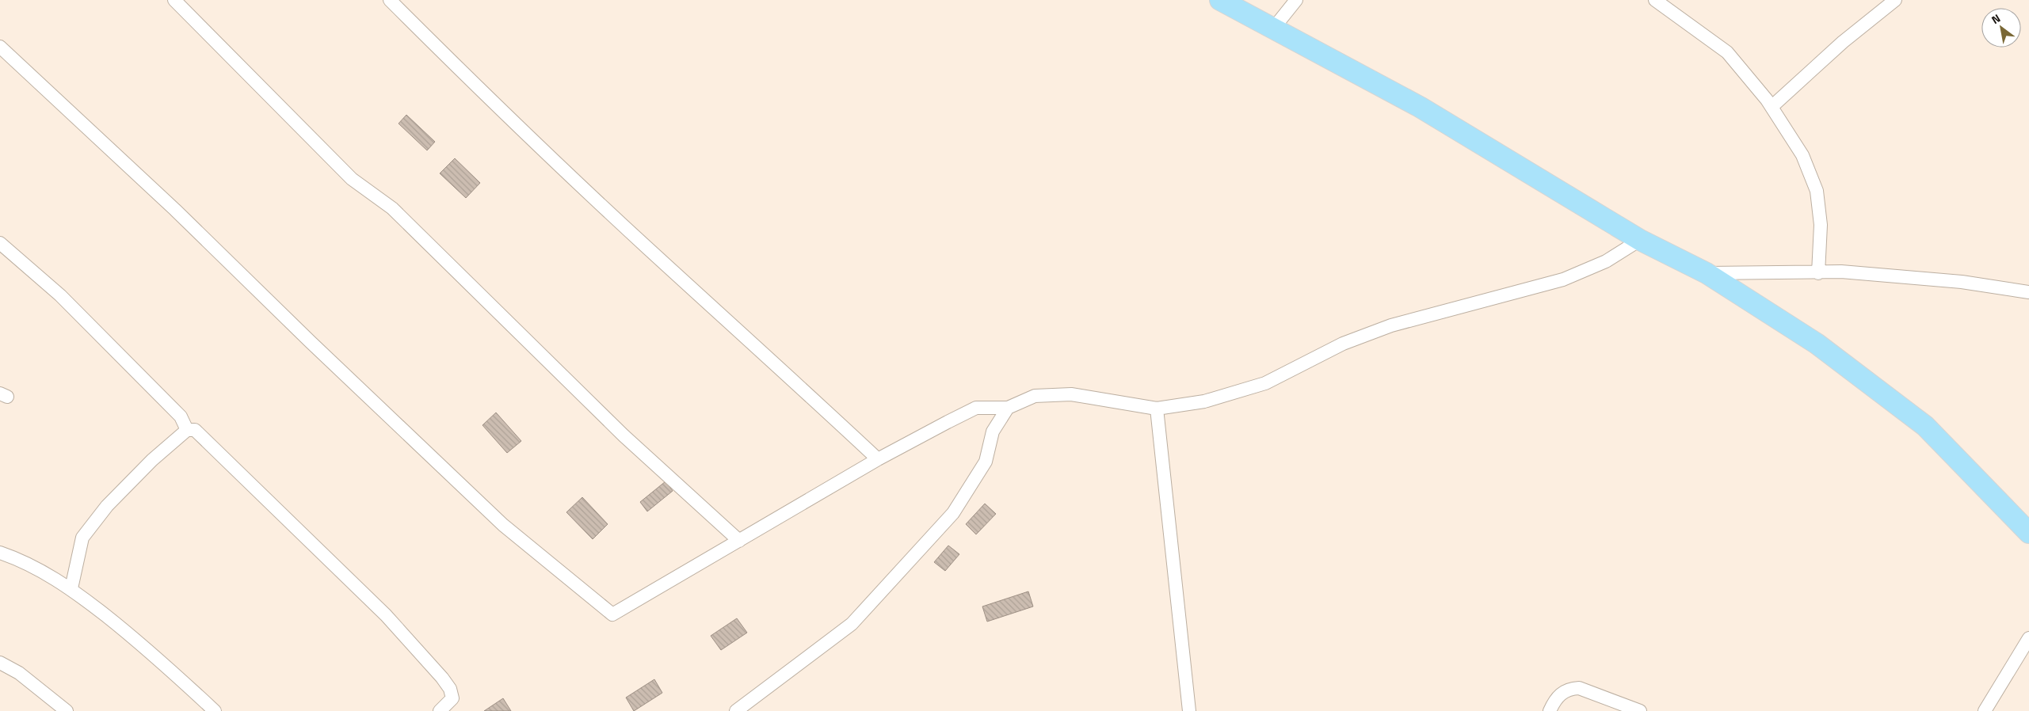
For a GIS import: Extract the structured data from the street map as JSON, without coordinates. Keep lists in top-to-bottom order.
{
  "north": "top left"
}
